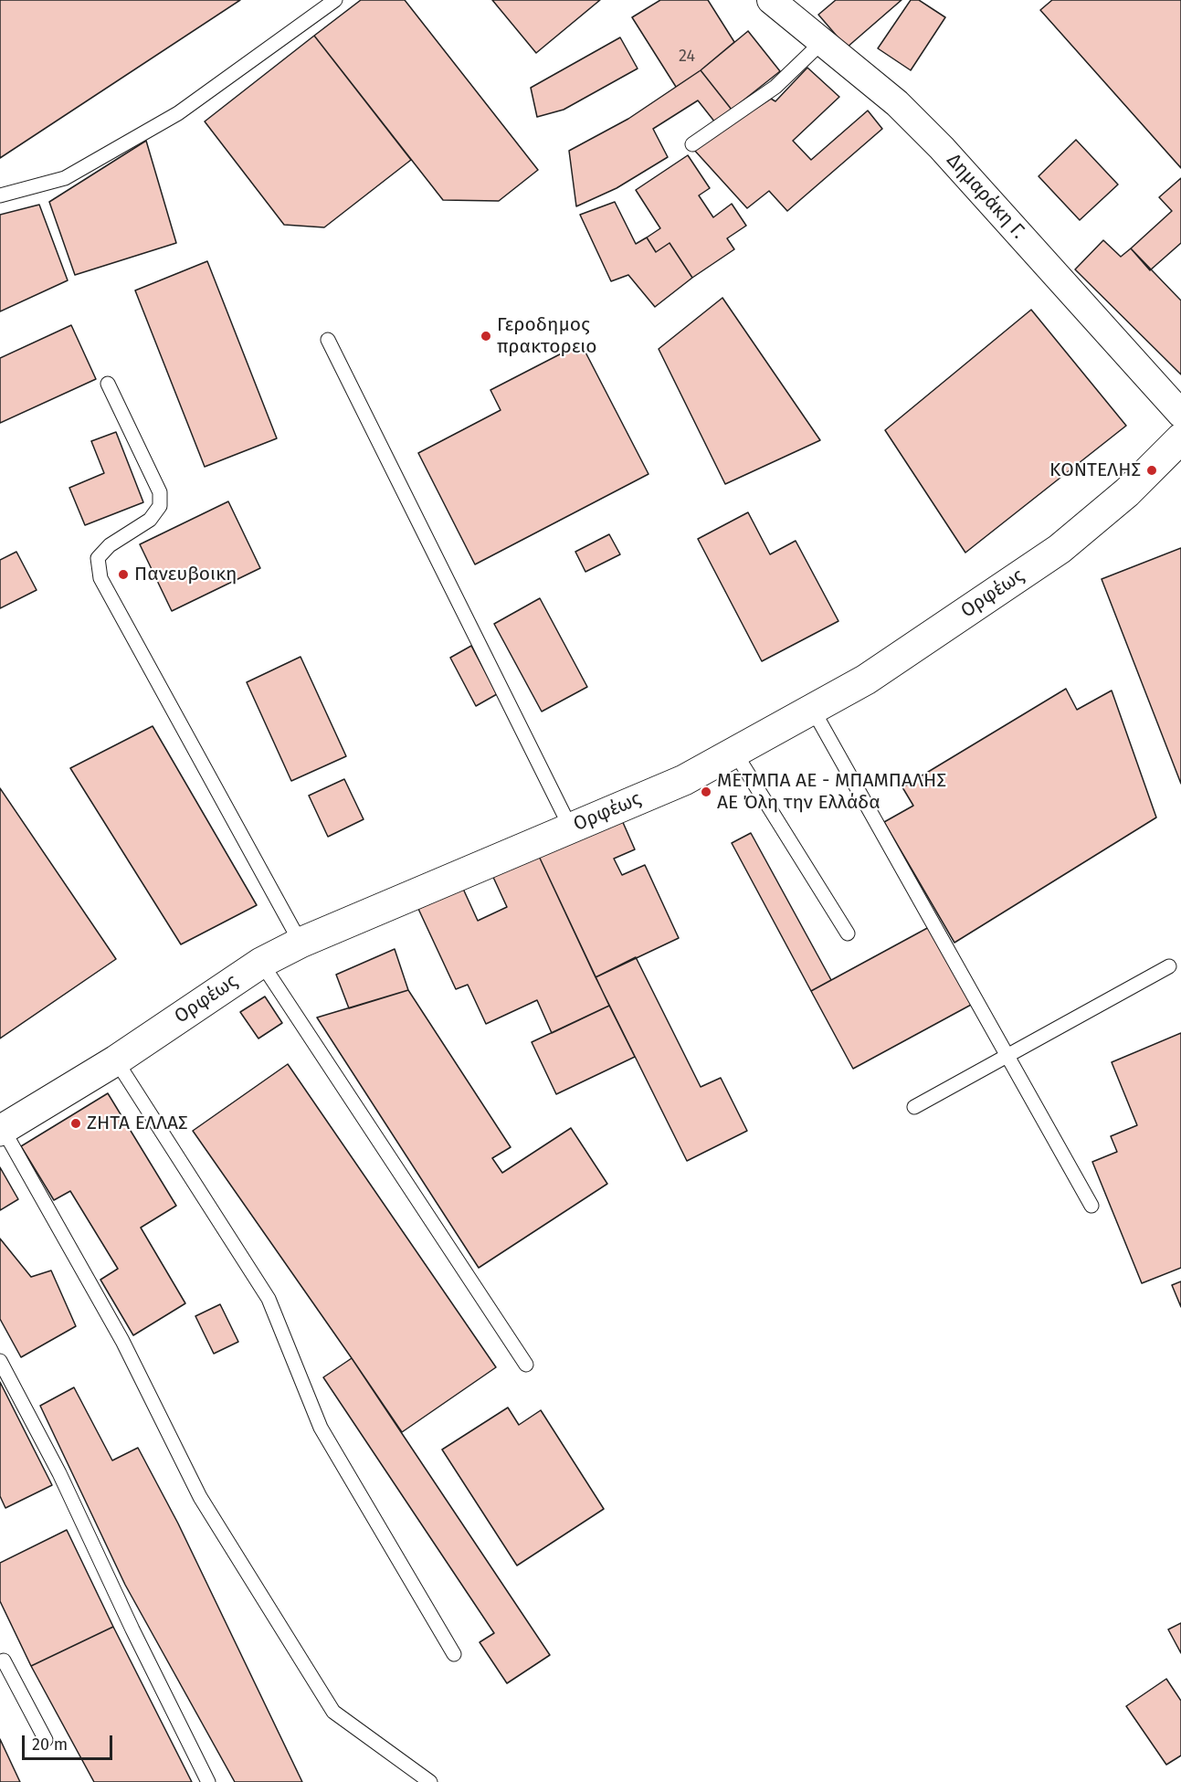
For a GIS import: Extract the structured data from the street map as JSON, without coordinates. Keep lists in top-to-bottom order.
{
  "streets": {
    "street": ["Δημαράκη Γ.", "Ορφέως"]
  },
  "places": [
    "Γεροδημος πρακτορειο",
    "ΚΟΝΤΕΛΗΣ",
    "Πανευβοικη",
    "ΜΕΤΜΠΑ ΑΕ - ΜΠΑΜΠΑΛΗΣ ΑΕ Όλη την Ελλάδα",
    "ΖΗΤΑ ΕΛΛΑΣ"
  ],
  "house_numbers": ["24"],
  "scale_bar": "20 m"
}
